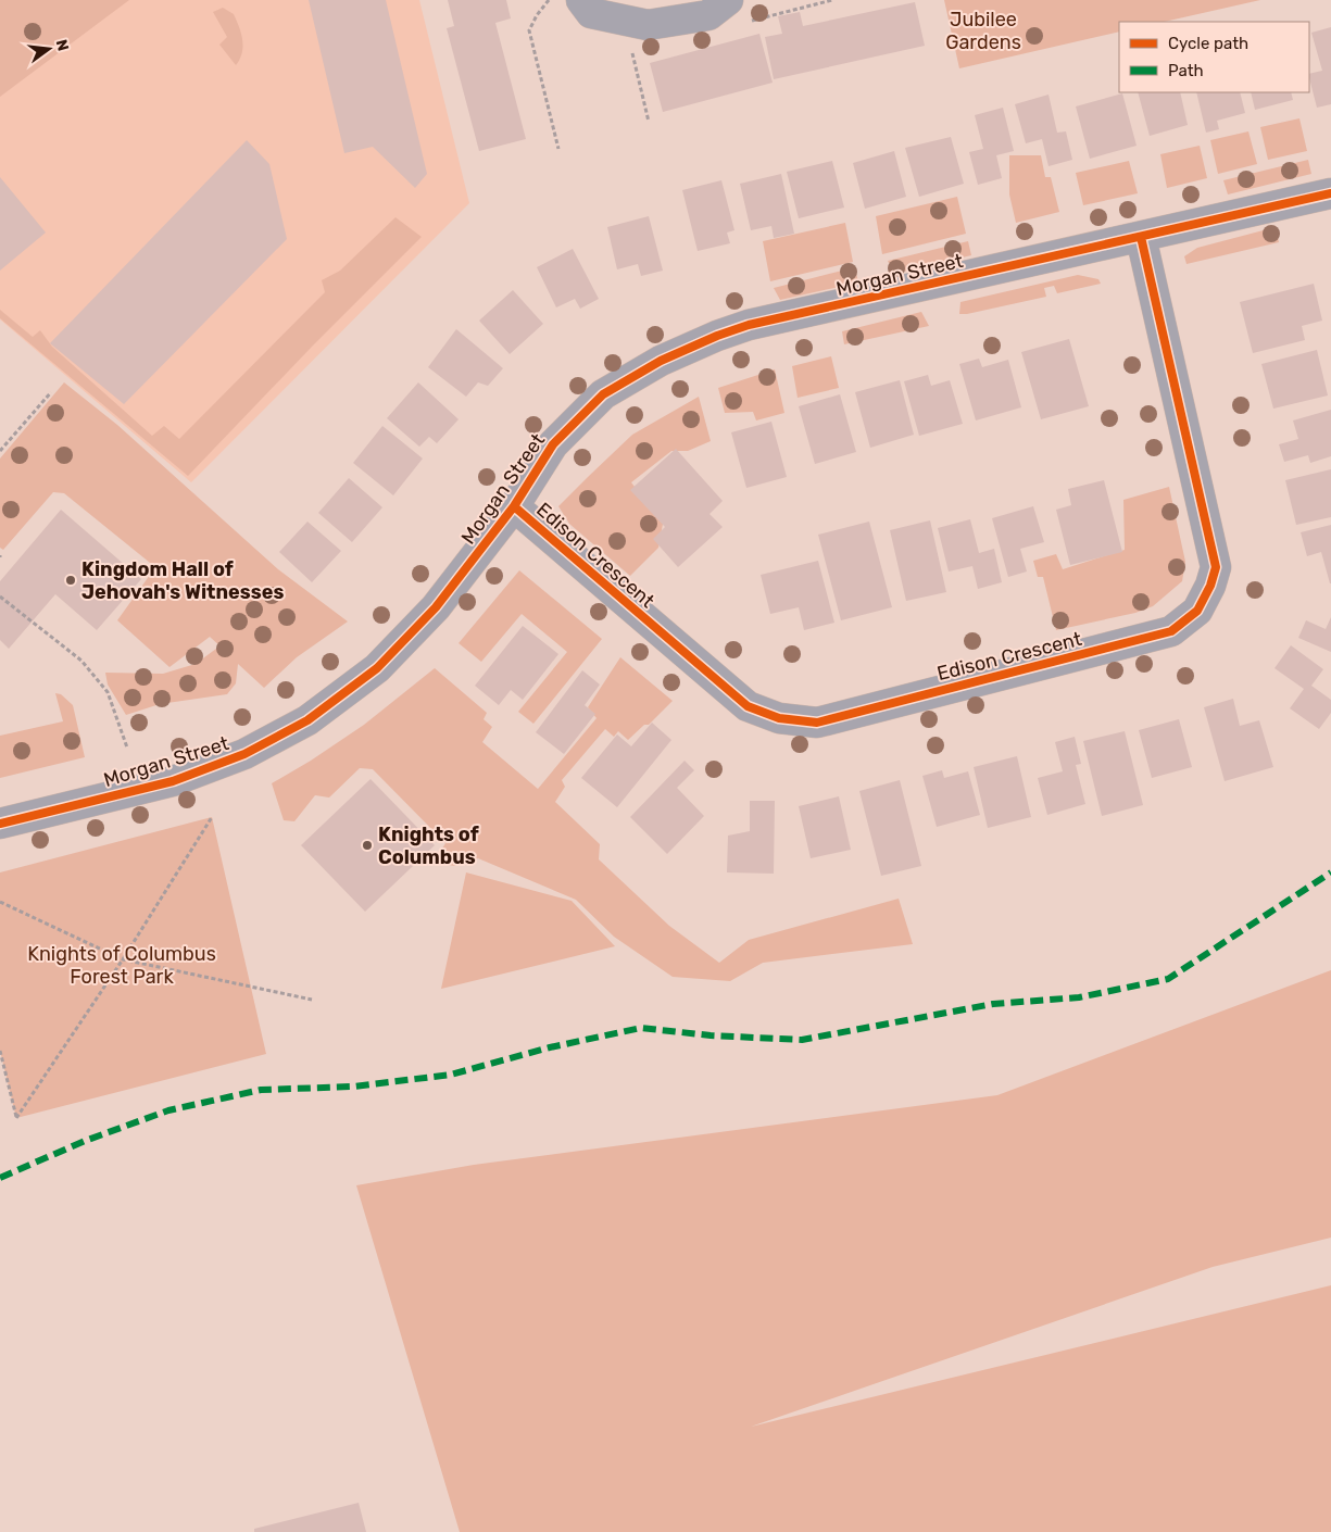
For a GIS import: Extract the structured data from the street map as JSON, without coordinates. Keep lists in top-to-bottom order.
{
  "streets": {
    "street": ["Morgan Street", "Edison Crescent"]
  },
  "crossings": [
    ["Morgan Street", "Edison Crescent"]
  ],
  "parks": ["Jubilee Gardens", "Knights of Columbus Forest Park"],
  "places": ["Kingdom Hall of Jehovah's Witnesses", "Knights of Columbus"],
  "legend": ["Cycle path", "Path"],
  "north": "right"
}
